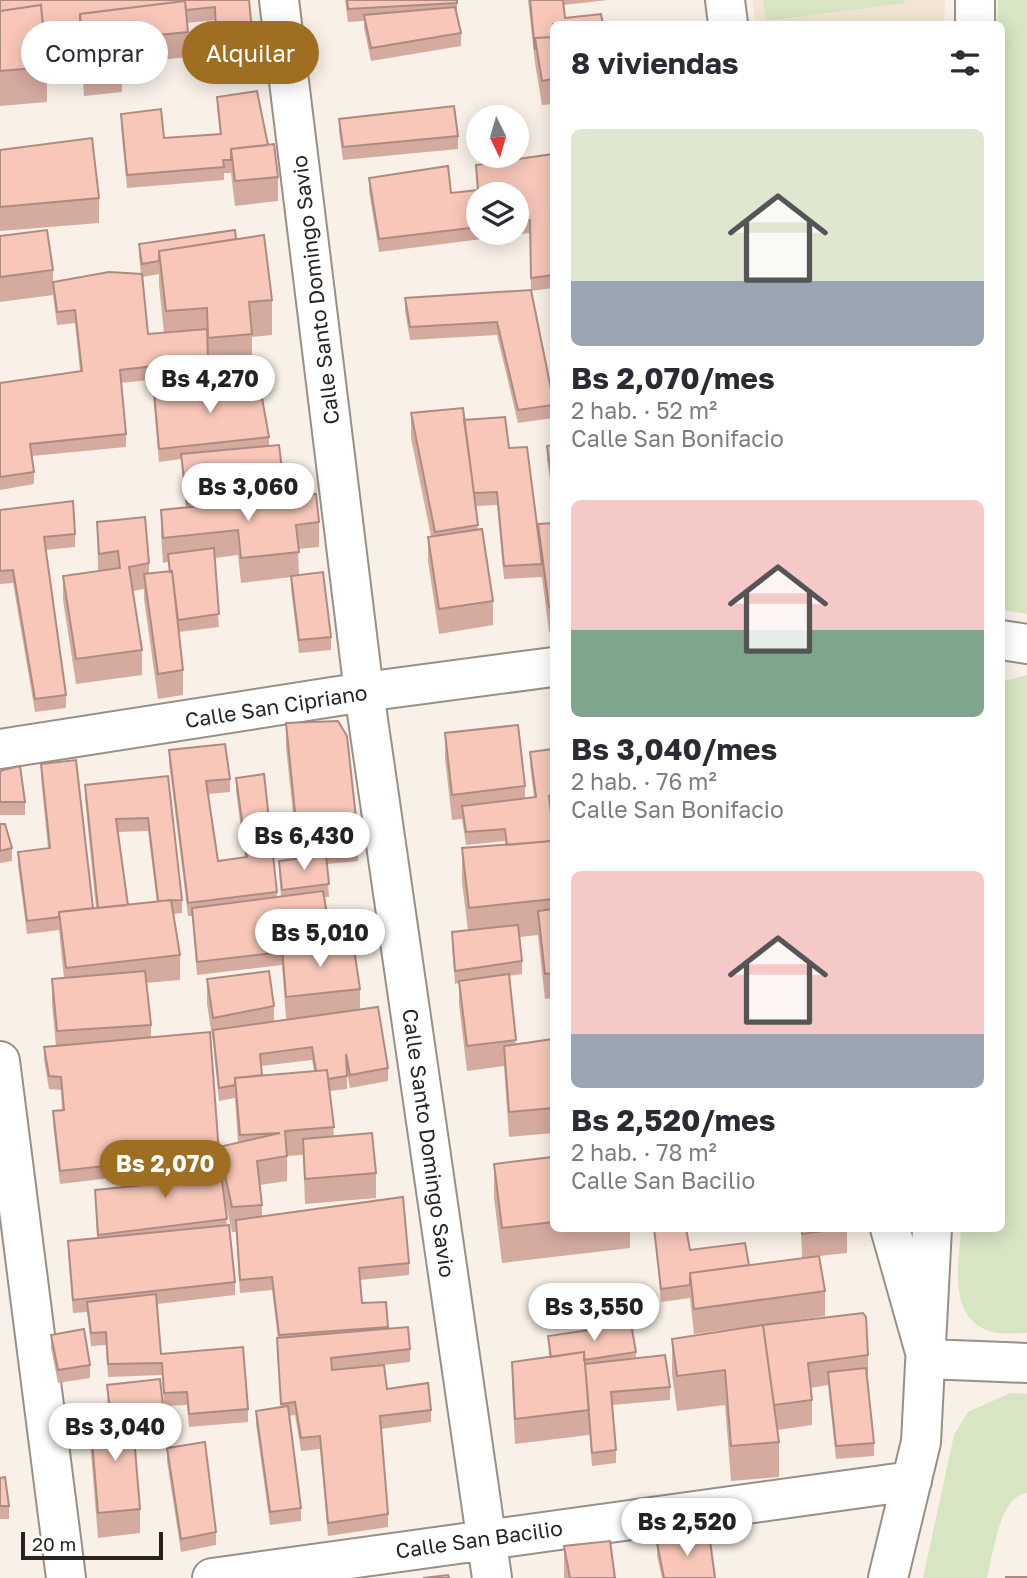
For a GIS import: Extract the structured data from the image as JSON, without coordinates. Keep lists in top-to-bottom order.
{
  "streets": {
    "street": ["Calle Santo Domingo Savio", "Calle San Cipriano", "Calle San Bacilio"]
  },
  "crossings": [
    ["Calle Santo Domingo Savio", "Calle San Cipriano"],
    ["Calle Santo Domingo Savio", "Calle San Bacilio"]
  ],
  "scale_bar": "20 m",
  "north": "bottom",
  "page": {
    "chip": ["Comprar", "Alquilar"],
    "heading": "8 viviendas",
    "list": [
      {
        "name": "Bs 2,070/mes",
        "note": "2 hab. · 52 m² · Calle San Bonifacio"
      },
      {
        "name": "Bs 3,040/mes",
        "note": "2 hab. · 76 m² · Calle San Bonifacio"
      },
      {
        "name": "Bs 2,520/mes",
        "note": "2 hab. · 78 m² · Calle San Bacilio"
      }
    ],
    "price": [
      "Bs 4,270",
      "Bs 3,060",
      "Bs 6,430",
      "Bs 5,010",
      "Bs 2,070",
      "Bs 3,550",
      "Bs 3,040",
      "Bs 2,520"
    ],
    "scale": "20 m"
  }
}
